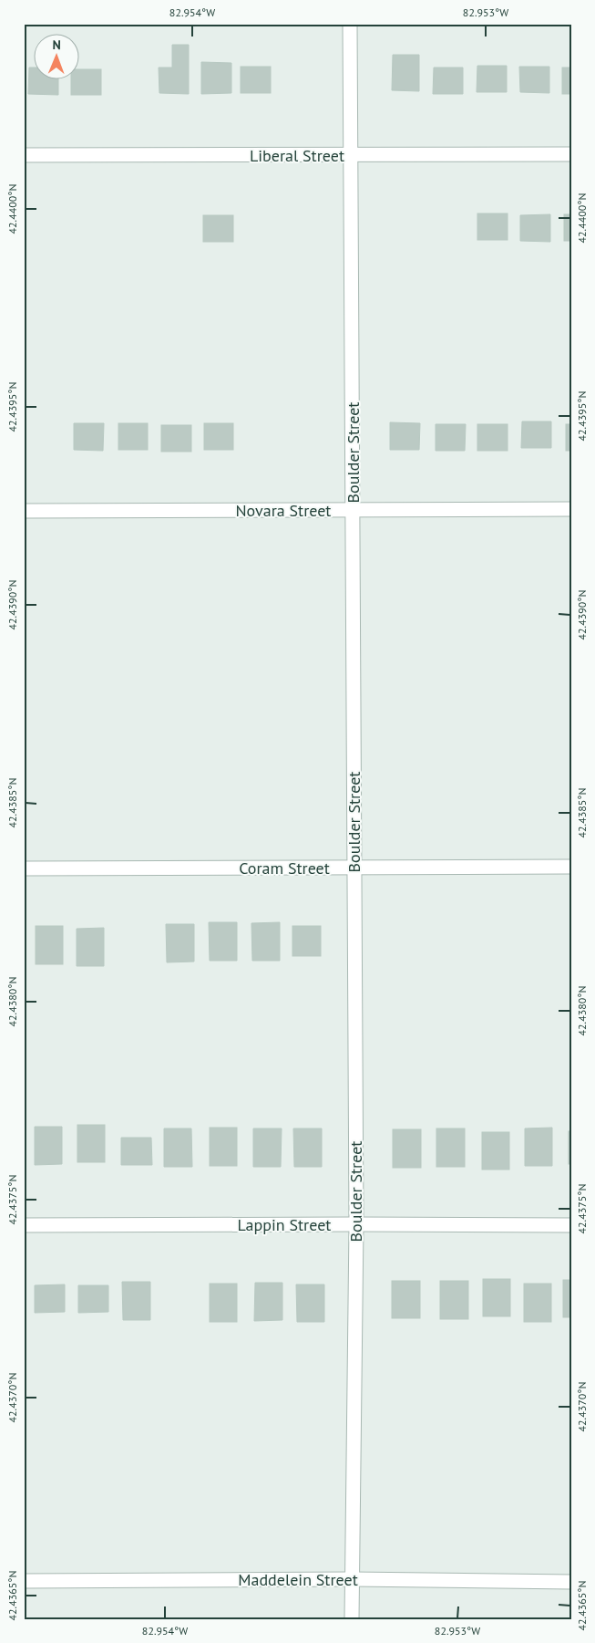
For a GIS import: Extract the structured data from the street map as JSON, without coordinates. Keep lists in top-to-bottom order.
{
  "streets": {
    "street": [
      "Liberal Street",
      "Boulder Street",
      "Novara Street",
      "Coram Street",
      "Lappin Street",
      "Maddelein Street"
    ]
  },
  "crossings": [
    ["Liberal Street", "Boulder Street"],
    ["Boulder Street", "Novara Street"],
    ["Boulder Street", "Coram Street"],
    ["Boulder Street", "Lappin Street"],
    ["Boulder Street", "Maddelein Street"]
  ],
  "north": "top",
  "coordinates": [
    "82.954°W",
    "82.953°W",
    "42.4400°N",
    "42.4395°N",
    "42.4390°N",
    "42.4385°N",
    "42.4380°N",
    "42.4375°N",
    "42.4370°N",
    "42.4365°N"
  ]
}
